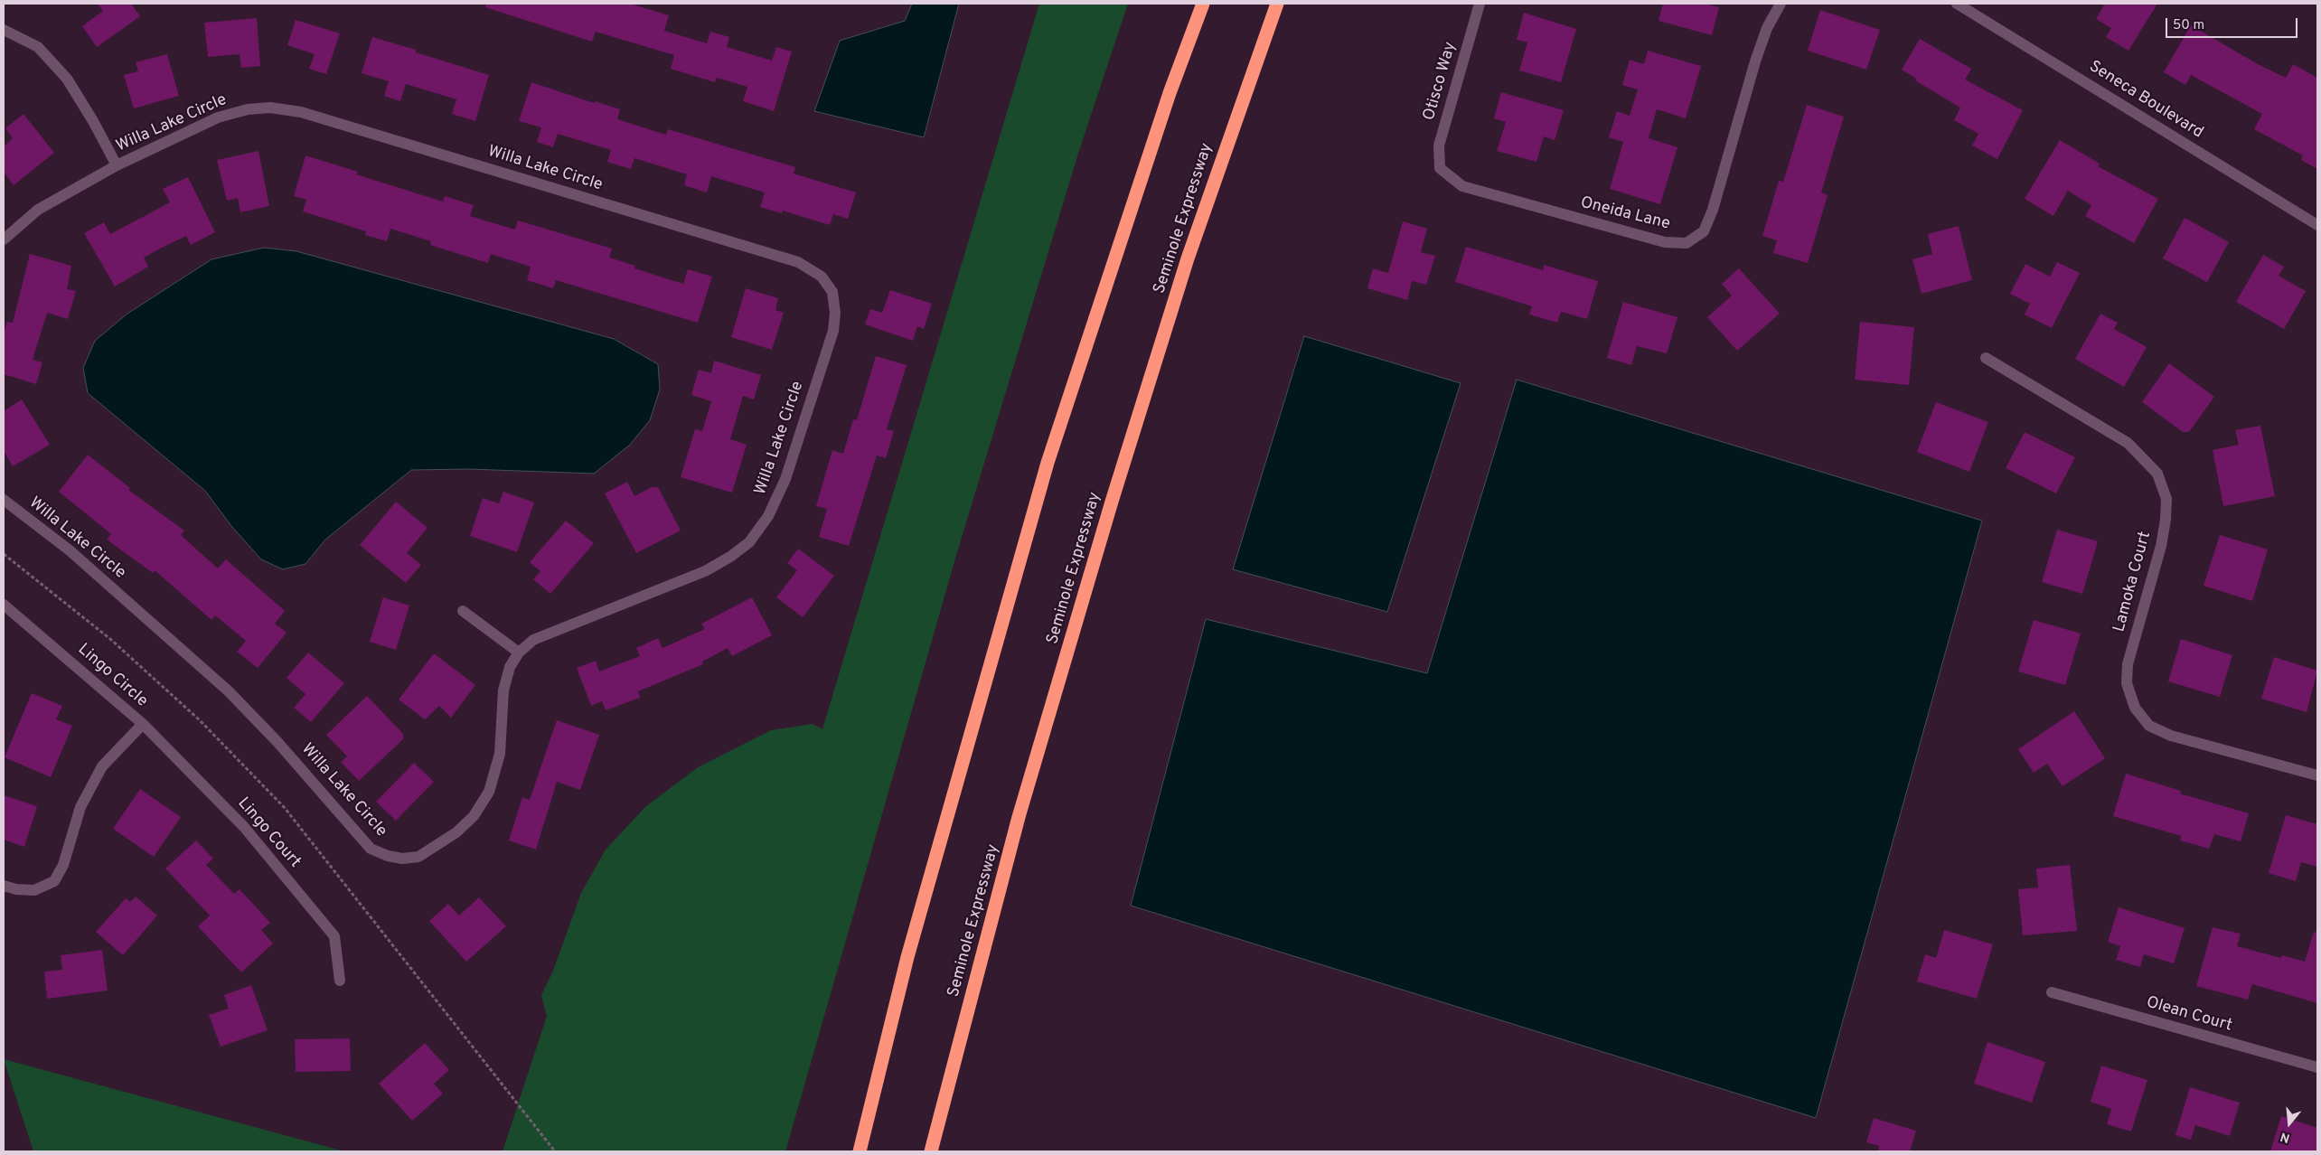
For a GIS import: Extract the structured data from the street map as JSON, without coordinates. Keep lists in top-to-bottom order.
{
  "streets": {
    "highway": ["Seminole Expressway"],
    "street": [
      "Otisco Way",
      "Seneca Boulevard",
      "Willa Lake Circle",
      "Oneida Lane",
      "Lamoka Court",
      "Lingo Circle",
      "Lingo Court",
      "Olean Court"
    ]
  },
  "crossings": [
    ["Otisco Way", "Oneida Lane"],
    ["Lingo Circle", "Lingo Court"]
  ],
  "scale_bar": "50 m",
  "north": "bottom"
}
